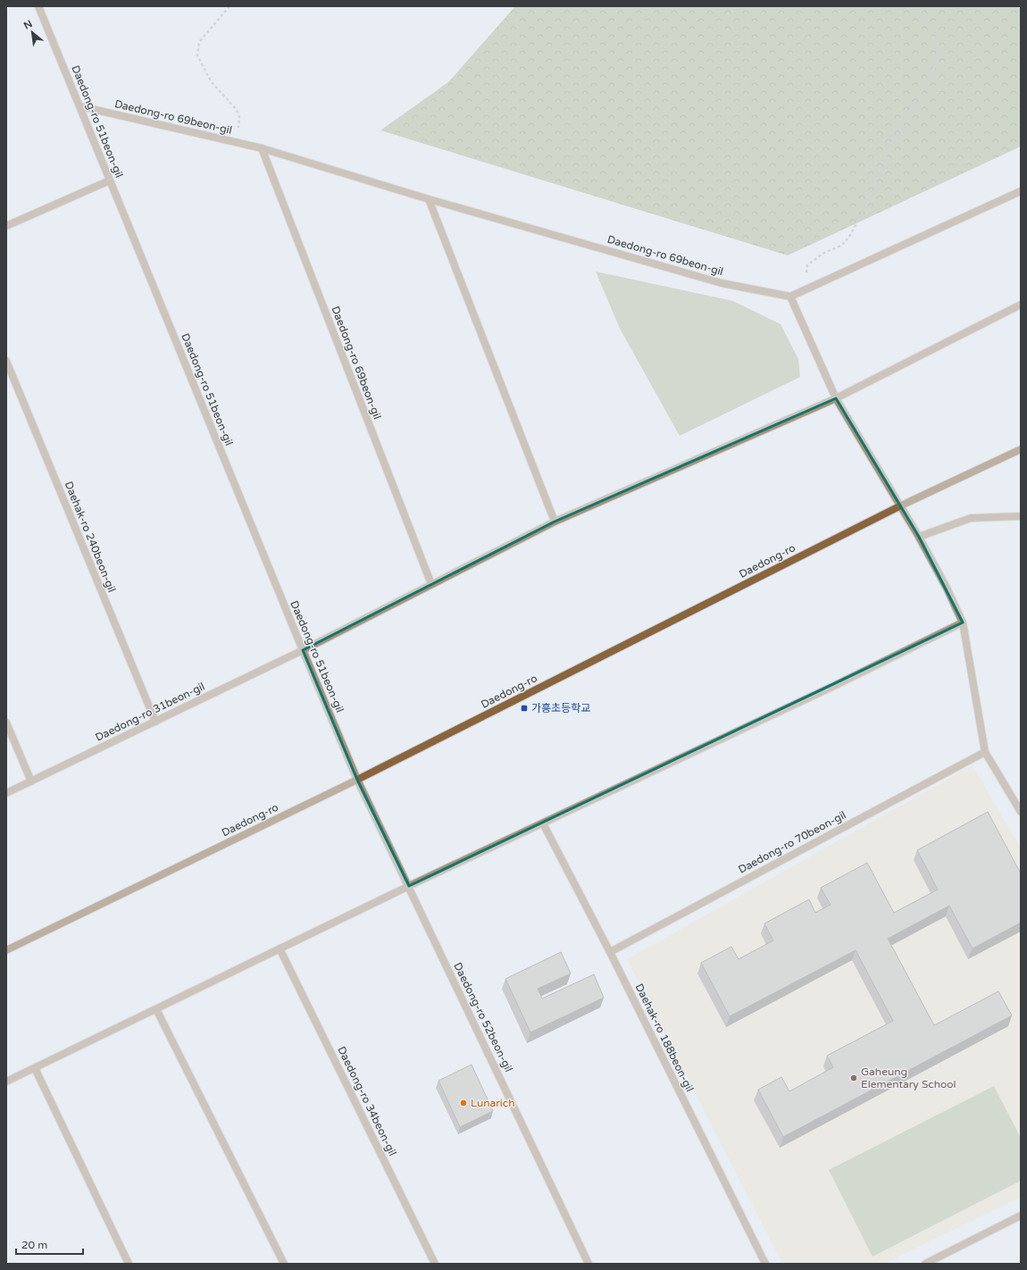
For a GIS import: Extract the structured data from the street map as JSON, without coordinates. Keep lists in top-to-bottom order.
{
  "streets": {
    "main road": ["Daedong-ro"],
    "street": [
      "Daedong-ro 69beon-gil",
      "Daedong-ro 51beon-gil",
      "Daehak-ro 240beon-gil",
      "Daedong-ro 31beon-gil",
      "Daedong-ro 70beon-gil",
      "Daedong-ro 52beon-gil",
      "Daehak-ro 188beon-gil",
      "Daedong-ro 34beon-gil"
    ]
  },
  "crossings": [
    ["Daedong-ro 69beon-gil", "Daedong-ro 51beon-gil"],
    ["Daedong-ro 51beon-gil", "Daedong-ro"],
    ["Daedong-ro 51beon-gil", "Daedong-ro 31beon-gil"],
    ["Daedong-ro 51beon-gil", "Daedong-ro 52beon-gil"],
    ["Daehak-ro 240beon-gil", "Daedong-ro 31beon-gil"],
    ["Daedong-ro", "Daedong-ro 52beon-gil"],
    ["Daedong-ro 70beon-gil", "Daehak-ro 188beon-gil"]
  ],
  "places": {
    "transit": ["가흥초등학교"],
    "other": ["Gaheung Elementary School", "Lunarich"]
  },
  "scale_bar": "20 m",
  "north": "top left"
}
